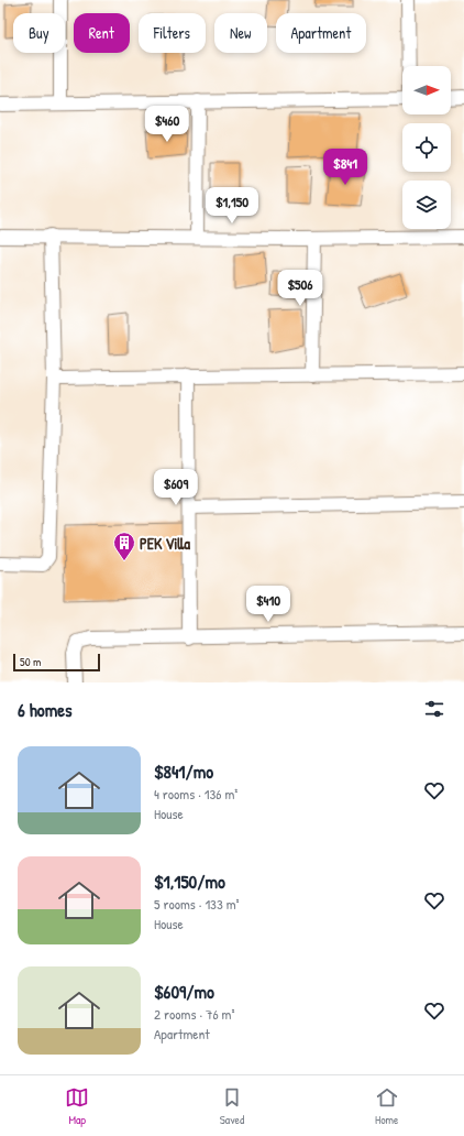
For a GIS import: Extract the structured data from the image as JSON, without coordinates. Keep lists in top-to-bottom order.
{
  "places": {
    "building": ["PEK Villa"]
  },
  "scale_bar": "50 m",
  "north": "right",
  "page": {
    "chip": [
      "Buy",
      "Rent",
      "Filters",
      "New",
      "Apartment"
    ],
    "price": [
      "$460",
      "$841",
      "$1,150",
      "$506",
      "$609",
      "$410"
    ],
    "scale": "50 m",
    "heading": "6 homes",
    "list": [
      {
        "name": "$841/mo",
        "note": "4 rooms · 136 m² · House"
      },
      {
        "name": "$1,150/mo",
        "note": "5 rooms · 133 m² · House"
      },
      {
        "name": "$609/mo",
        "note": "2 rooms · 76 m² · Apartment"
      }
    ],
    "tabs": ["Map", "Saved", "Home"]
  }
}
